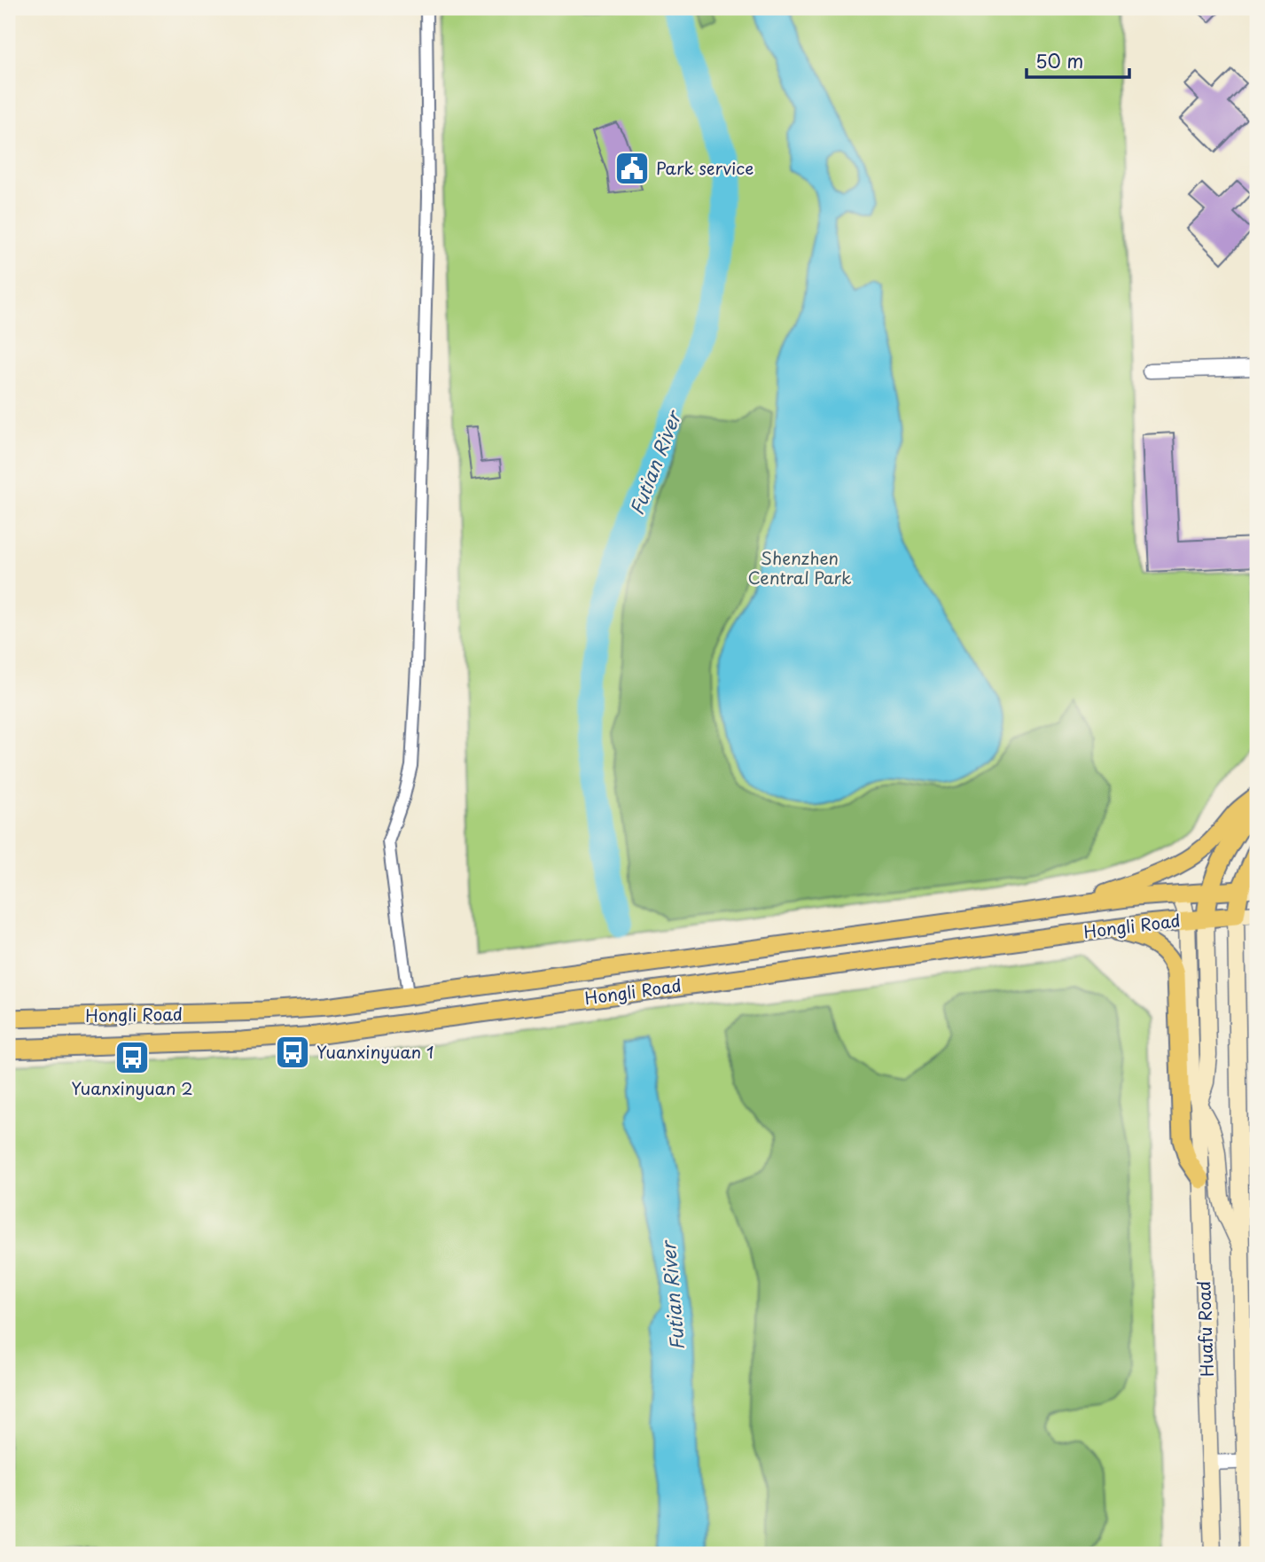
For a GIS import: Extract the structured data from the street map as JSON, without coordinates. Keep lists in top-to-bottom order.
{
  "streets": {
    "main road": ["Hongli Road", "Huafu Road"]
  },
  "crossings": [
    ["Hongli Road", "Huafu Road"]
  ],
  "water": ["Futian River"],
  "parks": ["Shenzhen Central Park"],
  "places": {
    "public building": ["Park service"],
    "bus stop": ["Yuanxinyuan 1", "Yuanxinyuan 2"]
  },
  "scale_bar": "50 m"
}
